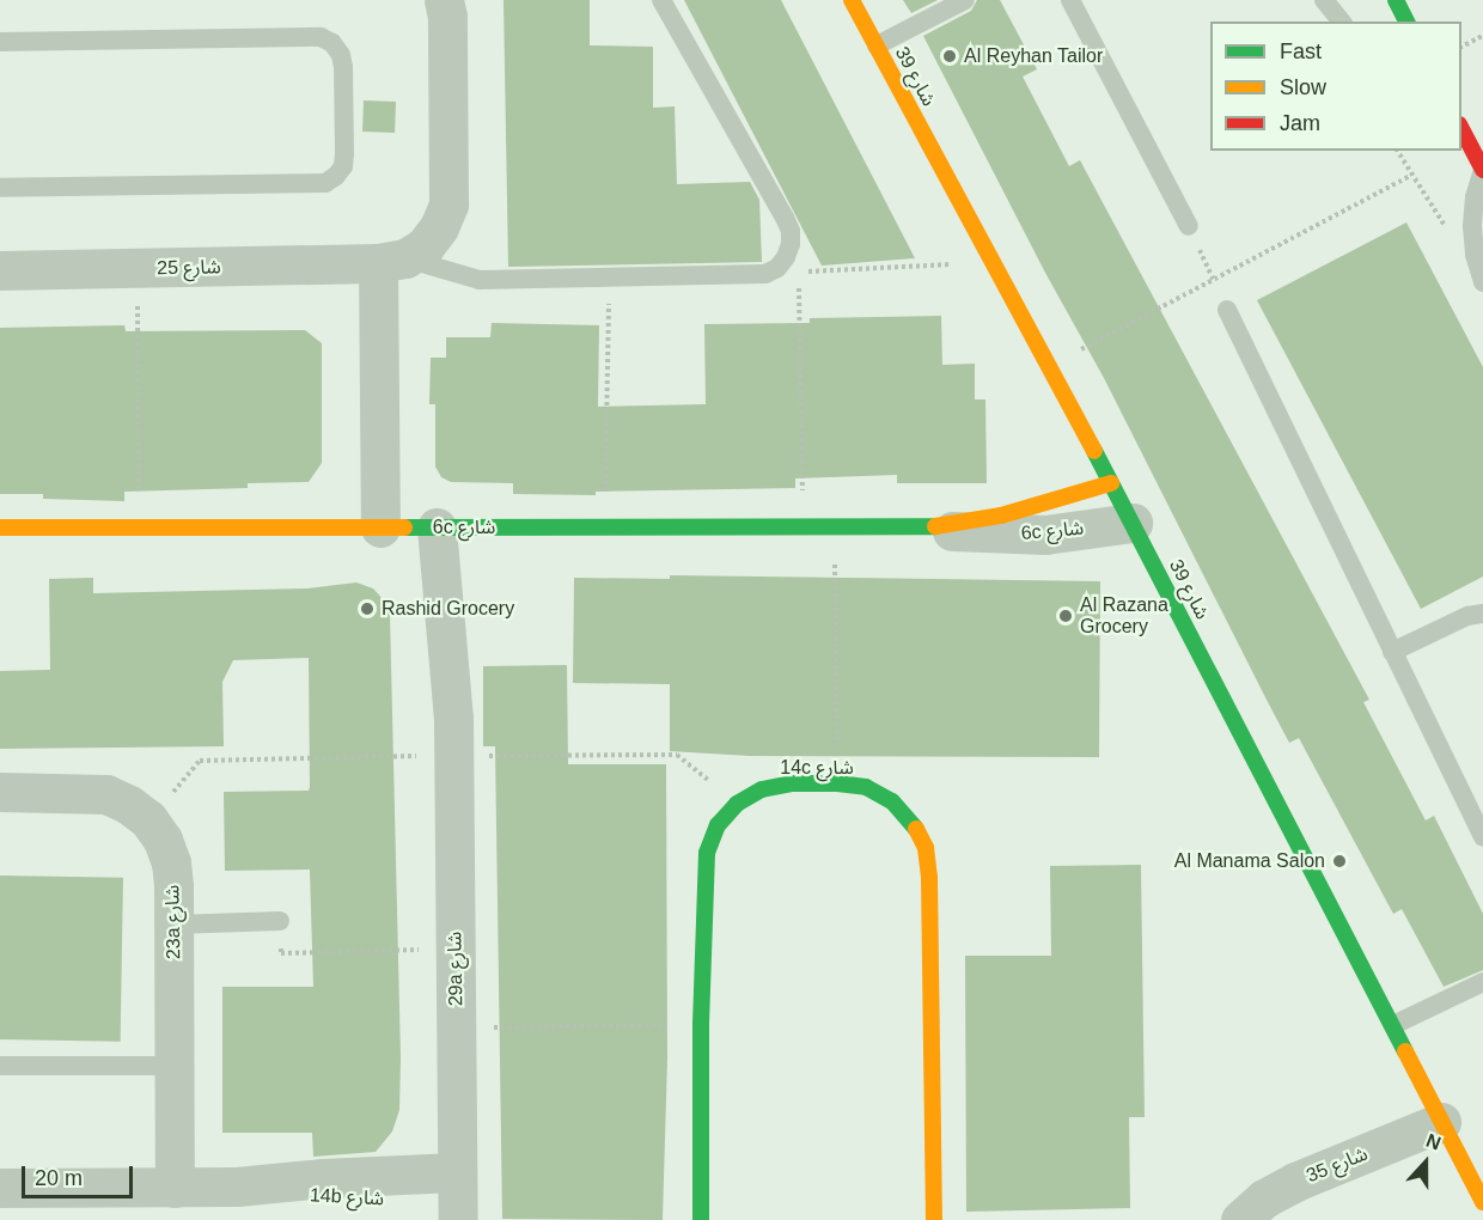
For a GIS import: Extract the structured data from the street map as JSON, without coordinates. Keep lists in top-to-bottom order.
{
  "streets": {
    "street": [
      "شارع 39",
      "شارع 25",
      "6c شارع",
      "14c شارع",
      "23a شارع",
      "29a شارع",
      "شارع 35",
      "14b شارع"
    ]
  },
  "crossings": [
    ["شارع 39", "6c شارع"],
    ["شارع 39", "شارع 35"],
    ["6c شارع", "29a شارع"],
    ["23a شارع", "14b شارع"],
    ["29a شارع", "14b شارع"]
  ],
  "places": [
    "Al Reyhan Tailor",
    "Rashid Grocery",
    "Al Razana Grocery",
    "Al Manama Salon"
  ],
  "legend": ["Fast", "Slow", "Jam"],
  "scale_bar": "20 m",
  "north": "top"
}
